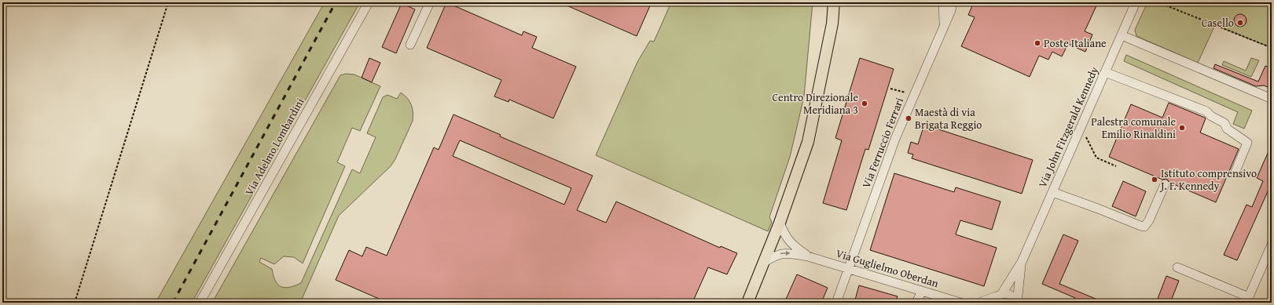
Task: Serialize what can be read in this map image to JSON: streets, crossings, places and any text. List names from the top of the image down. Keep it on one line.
{"streets":{"street":["Via John Fitzgerald Kennedy","Via Ferruccio Ferrari","Via Adelmo Lombardini","Via Guglielmo Oberdan"]},"crossings":[["Via Ferruccio Ferrari","Via Guglielmo Oberdan"]],"places":["Casello","Poste Italiane","Centro Direzionale Meridiana 3","Maestà di via Brigata Reggio","Palestra comunale Emilio Rinaldini","Istituto comprensivo J. F. Kennedy"]}
